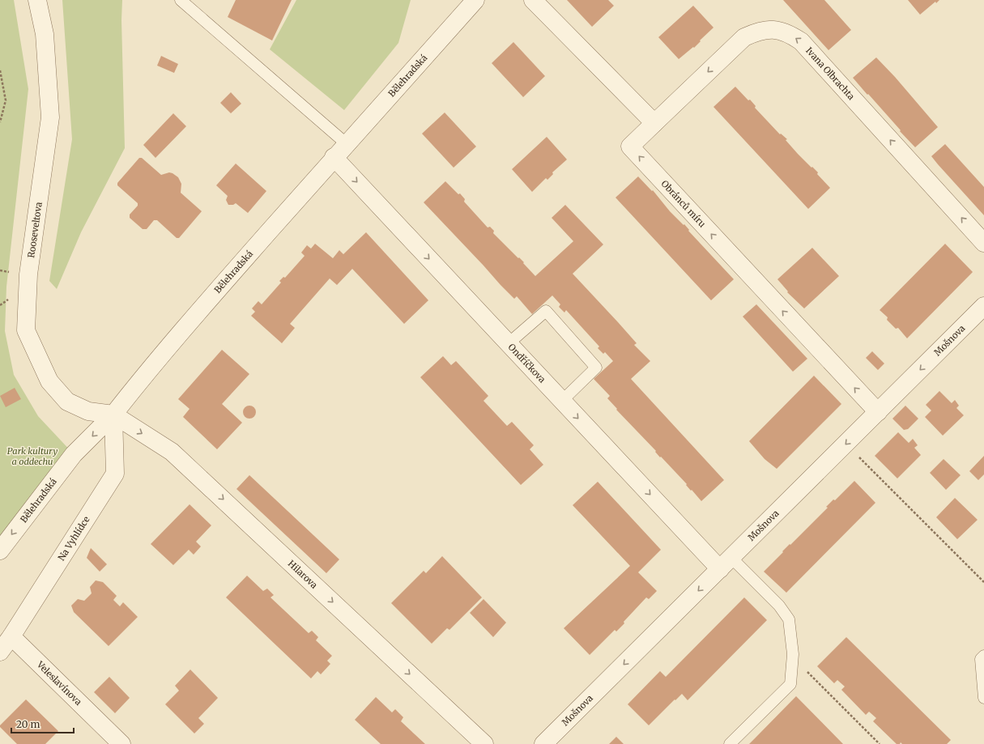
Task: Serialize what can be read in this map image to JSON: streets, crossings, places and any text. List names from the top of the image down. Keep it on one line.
{"streets":{"street":["Ivana Olbrachta","Bělehradská","Obránců míru","Rooseveltova","Mošnova","Ondříčkova","Na Vyhlídce","Hilarova","Veleslavínova"]},"crossings":[["Ivana Olbrachta","Obránců míru"],["Bělehradská","Rooseveltova"],["Bělehradská","Ondříčkova"],["Bělehradská","Na Vyhlídce"],["Bělehradská","Hilarova"],["Obránců míru","Mošnova"],["Rooseveltova","Na Vyhlídce"],["Rooseveltova","Hilarova"],["Mošnova","Ondříčkova"],["Na Vyhlídce","Hilarova"],["Na Vyhlídce","Veleslavínova"]],"one_way":["Mošnova","Ondříčkova","Hilarova"],"parks":["Park kultury a oddechu"],"scale_bar":"20 m"}
